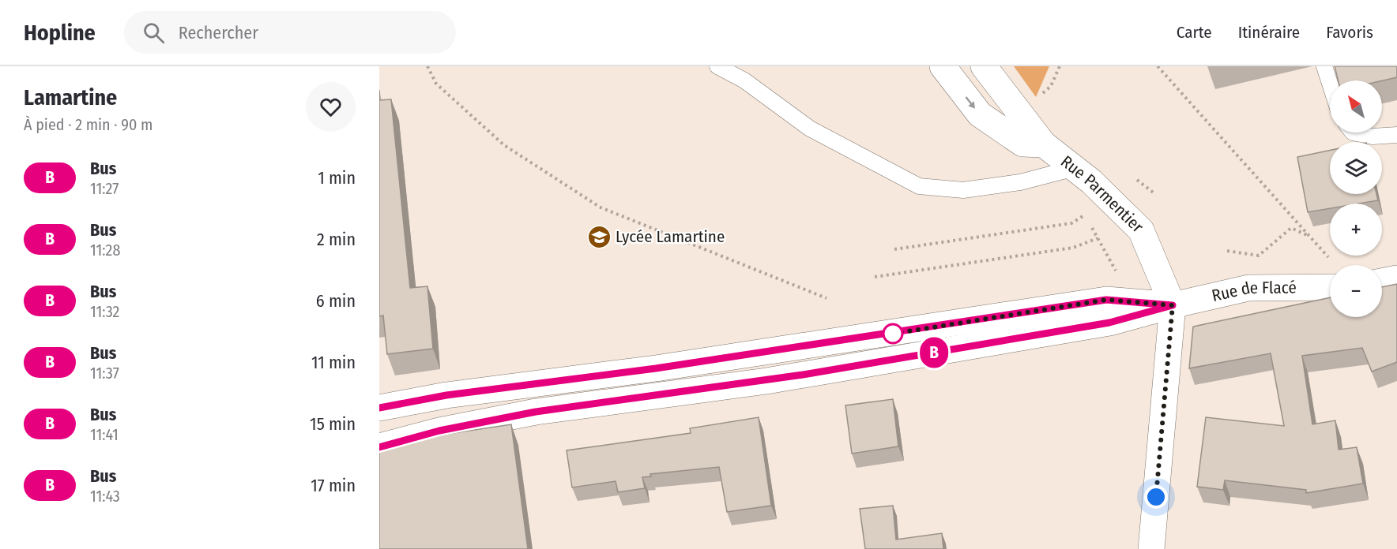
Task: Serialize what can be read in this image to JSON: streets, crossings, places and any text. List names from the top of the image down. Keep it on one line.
{"streets":{"main road":["Rue Parmentier","Rue de Flacé"]},"crossings":[["Rue Parmentier","Rue de Flacé"]],"places":{"school or university":["Lycée Lamartine"]},"lines":["bus line B"],"north":"top left","page":{"header":"Hopline","search":"Rechercher","nav":["Carte","Itinéraire","Favoris"],"heading":["Lamartine","À pied · 2 min · 90 m"],"on_map":"B","map_buttons":["+","−"],"list":[{"mark":"B","name":"Bus","note":"11:27","value":"1 min"},{"mark":"B","name":"Bus","note":"11:28","value":"2 min"},{"mark":"B","name":"Bus","note":"11:32","value":"6 min"},{"mark":"B","name":"Bus","note":"11:37","value":"11 min"},{"mark":"B","name":"Bus","note":"11:41","value":"15 min"},{"mark":"B","name":"Bus","note":"11:43","value":"17 min"}]}}
